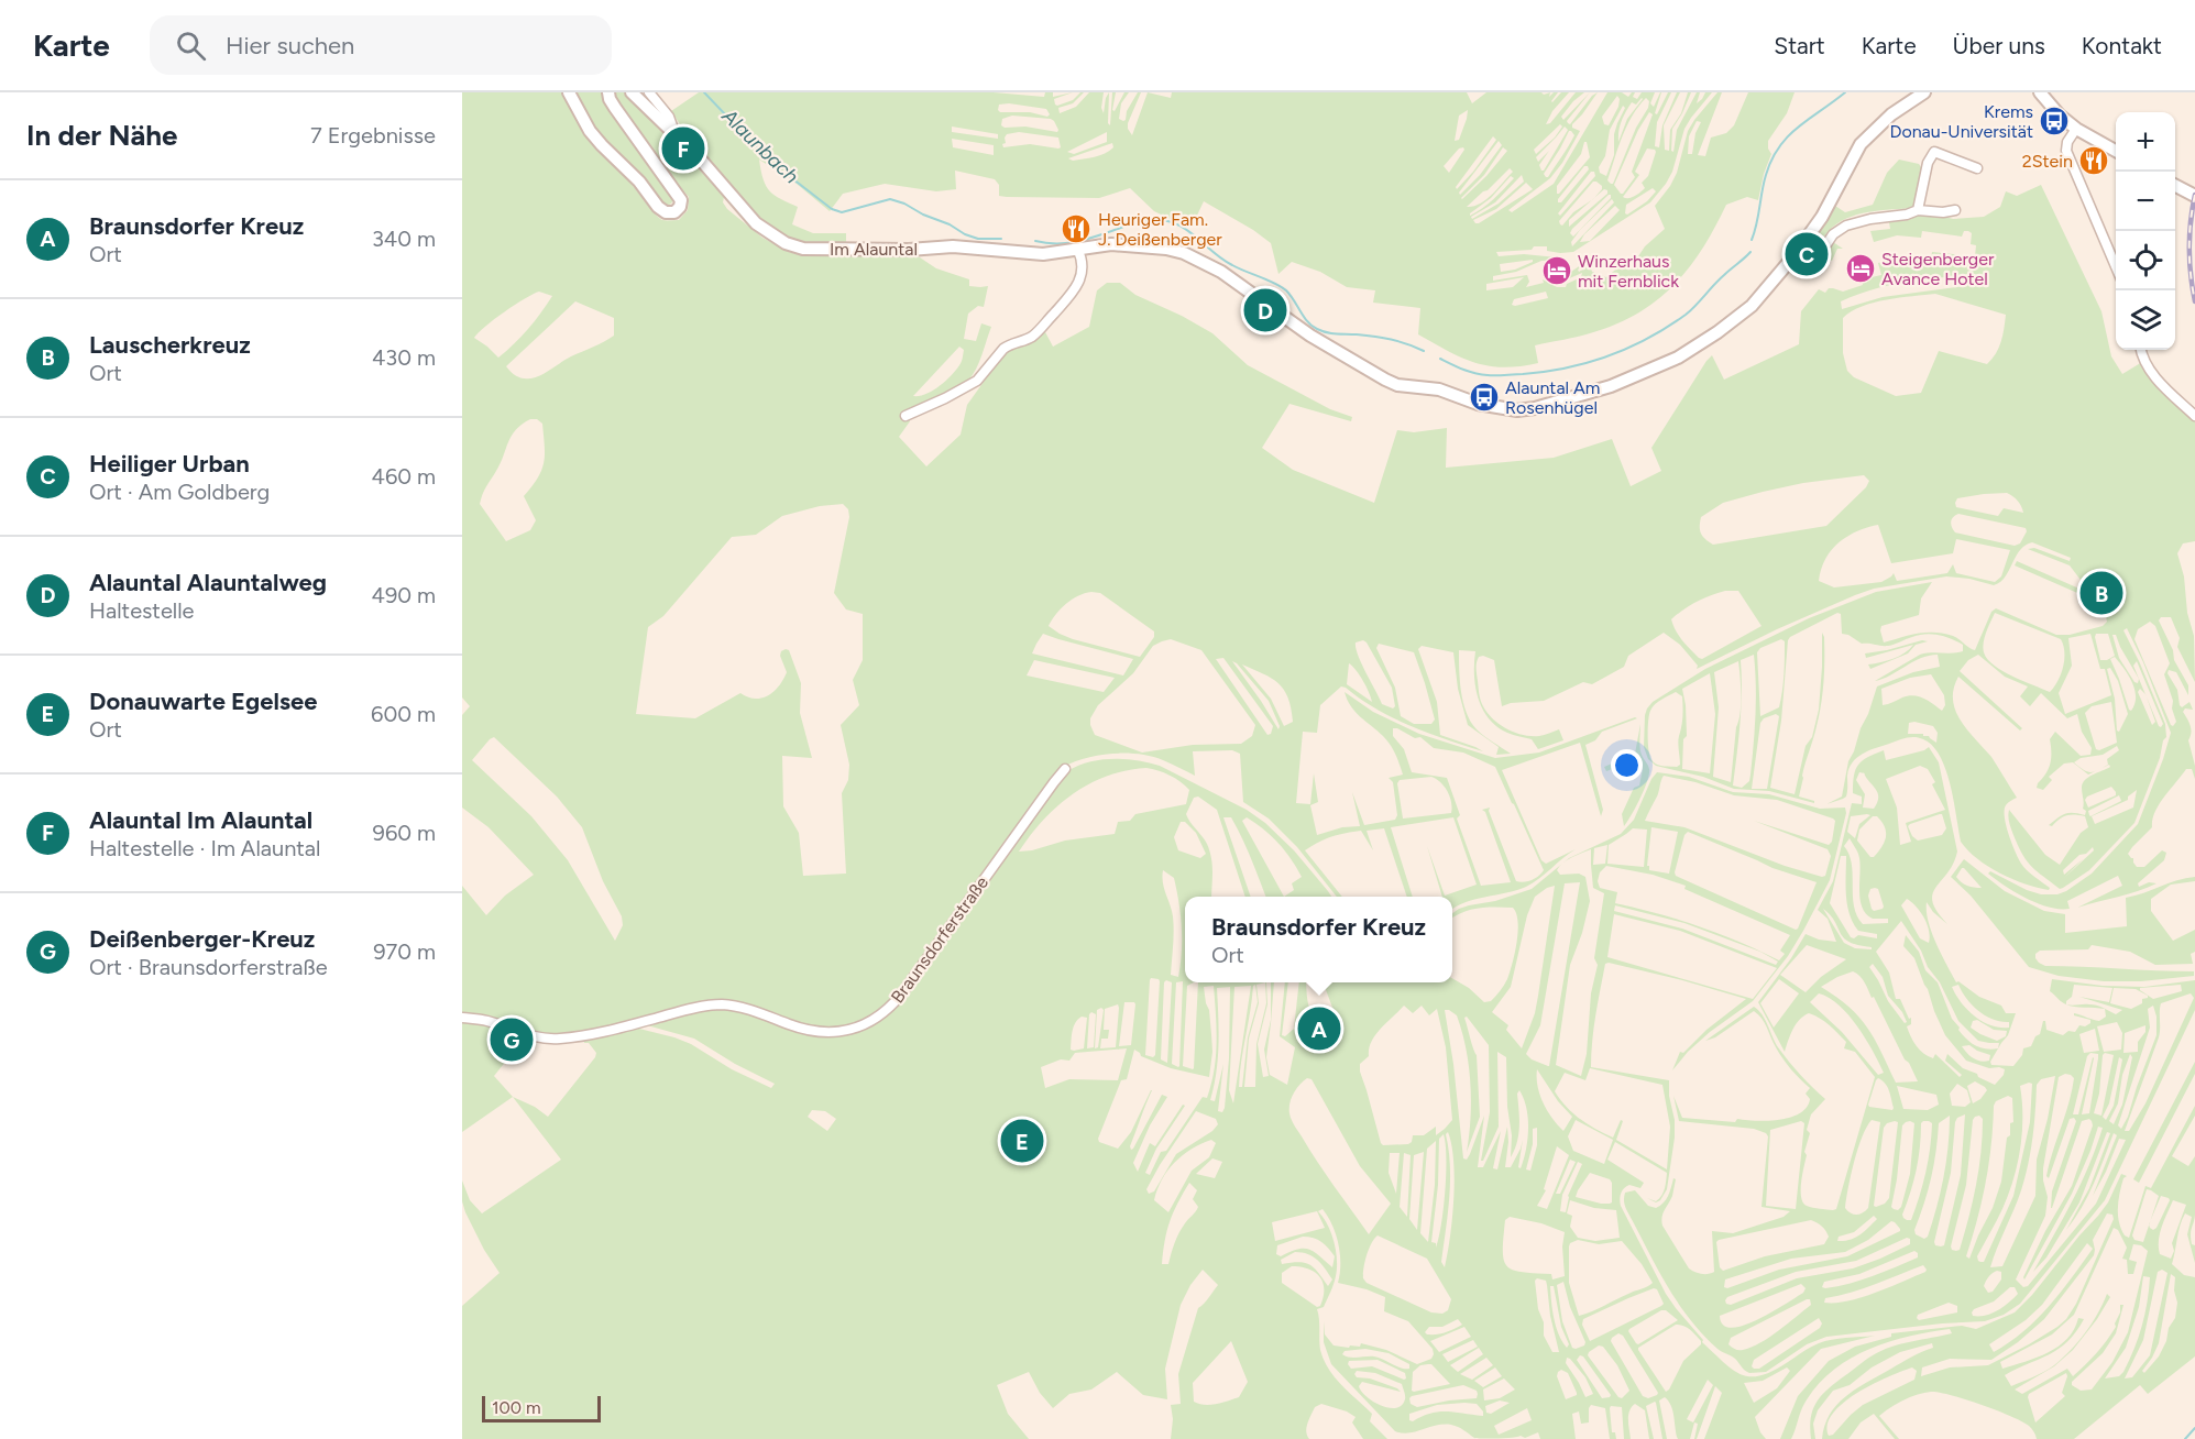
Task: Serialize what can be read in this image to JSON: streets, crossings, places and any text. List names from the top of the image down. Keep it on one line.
{"streets":{"street":["Im Alauntal","Braunsdorferstraße"]},"water":["Alaunbach"],"places":{"bus stop":["Krems Donau-Universität","Alauntal Am Rosenhügel"],"restaurant":["2Stein","Heuriger Fam. J. Deißenberger"],"hotel":["Steigenberger Avance Hotel","Winzerhaus mit Fernblick"]},"scale_bar":"100 m","page":{"header":"Karte","search":"Hier suchen","nav":["Start","Karte","Über uns","Kontakt"],"heading":["In der Nähe","7 Ergebnisse"],"map_buttons":["+","−"],"pins":["F","C","D","B","A","G","E"],"list":[{"mark":"A","name":"Braunsdorfer Kreuz","note":"Ort","value":"340 m"},{"mark":"B","name":"Lauscherkreuz","note":"Ort","value":"430 m"},{"mark":"C","name":"Heiliger Urban","note":"Ort · Am Goldberg","value":"460 m"},{"mark":"D","name":"Alauntal Alauntalweg","note":"Haltestelle","value":"490 m"},{"mark":"E","name":"Donauwarte Egelsee","note":"Ort","value":"600 m"},{"mark":"F","name":"Alauntal Im Alauntal","note":"Haltestelle · Im Alauntal","value":"960 m"},{"mark":"G","name":"Deißenberger-Kreuz","note":"Ort · Braunsdorferstraße","value":"970 m"}],"popup":["Braunsdorfer Kreuz","Ort"],"scale":"100 m"}}
